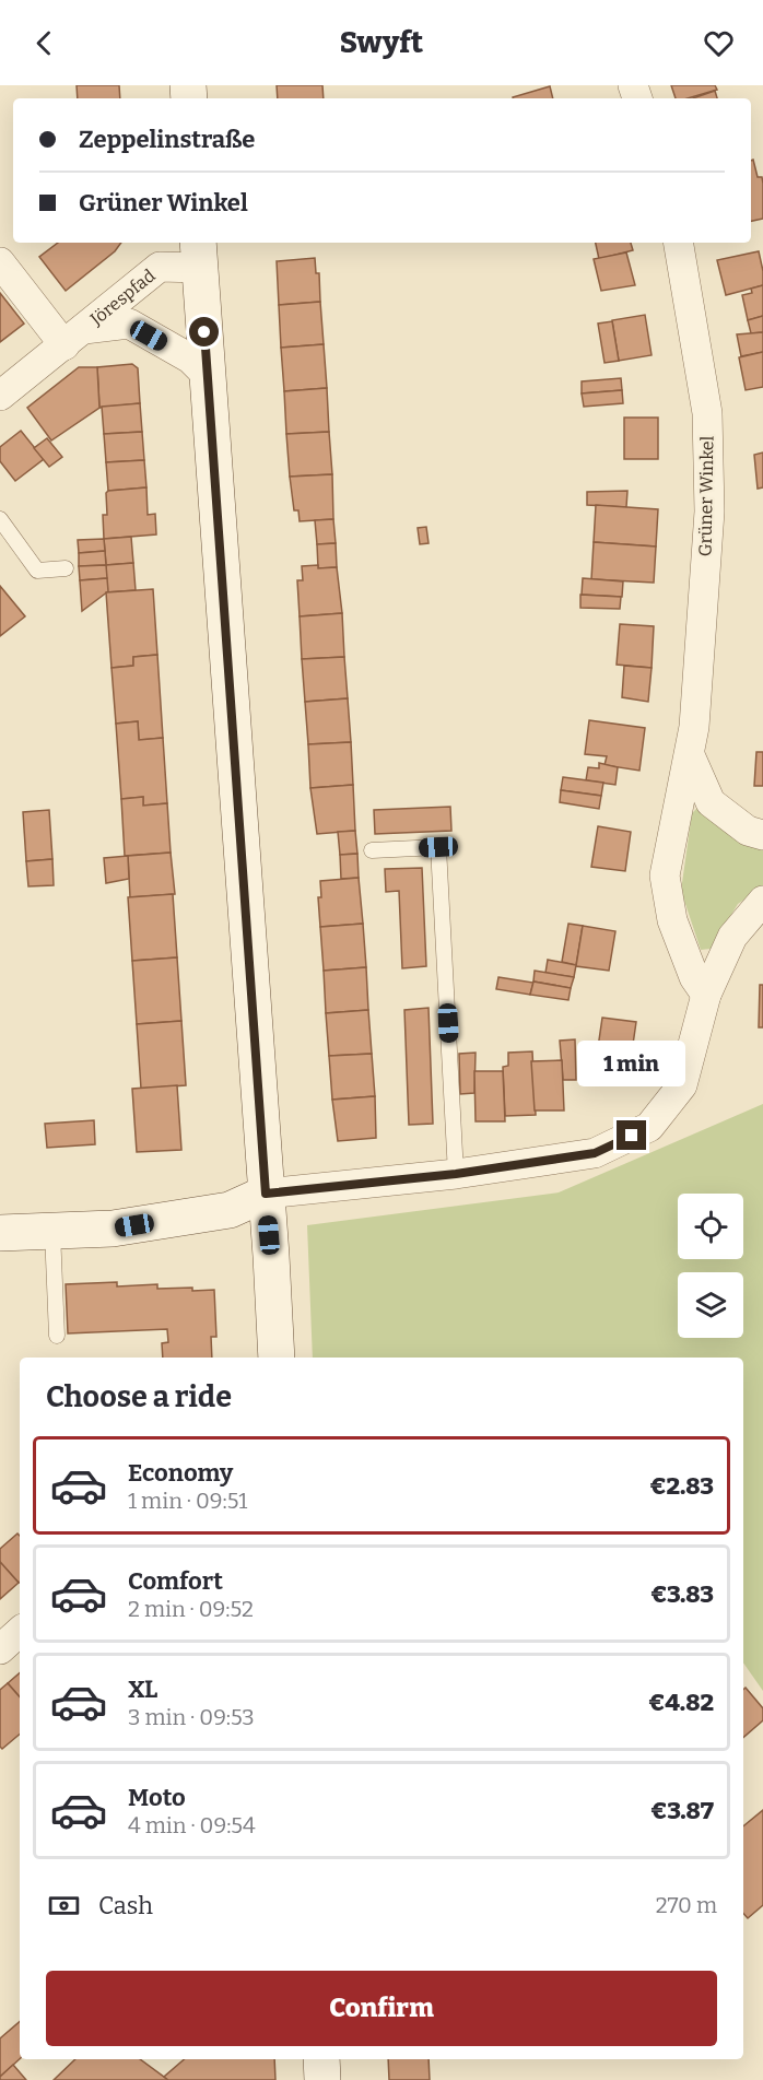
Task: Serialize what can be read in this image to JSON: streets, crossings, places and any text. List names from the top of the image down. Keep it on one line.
{"streets":{"street":["Jörespfad","Grüner Winkel"]},"page":{"header":"Swyft","banner":["Zeppelinstraße","Grüner Winkel"],"bubble":"1 min","heading":"Choose a ride","list":[{"name":"Economy","note":"1 min · 09:51","value":"€2.83"},{"name":"Comfort","note":"2 min · 09:52","value":"€3.83"},{"name":"XL","note":"3 min · 09:53","value":"€4.82"},{"name":"Moto","note":"4 min · 09:54","value":"€3.87"}],"pay":["Cash","270 m"],"buttons":"Confirm"}}
